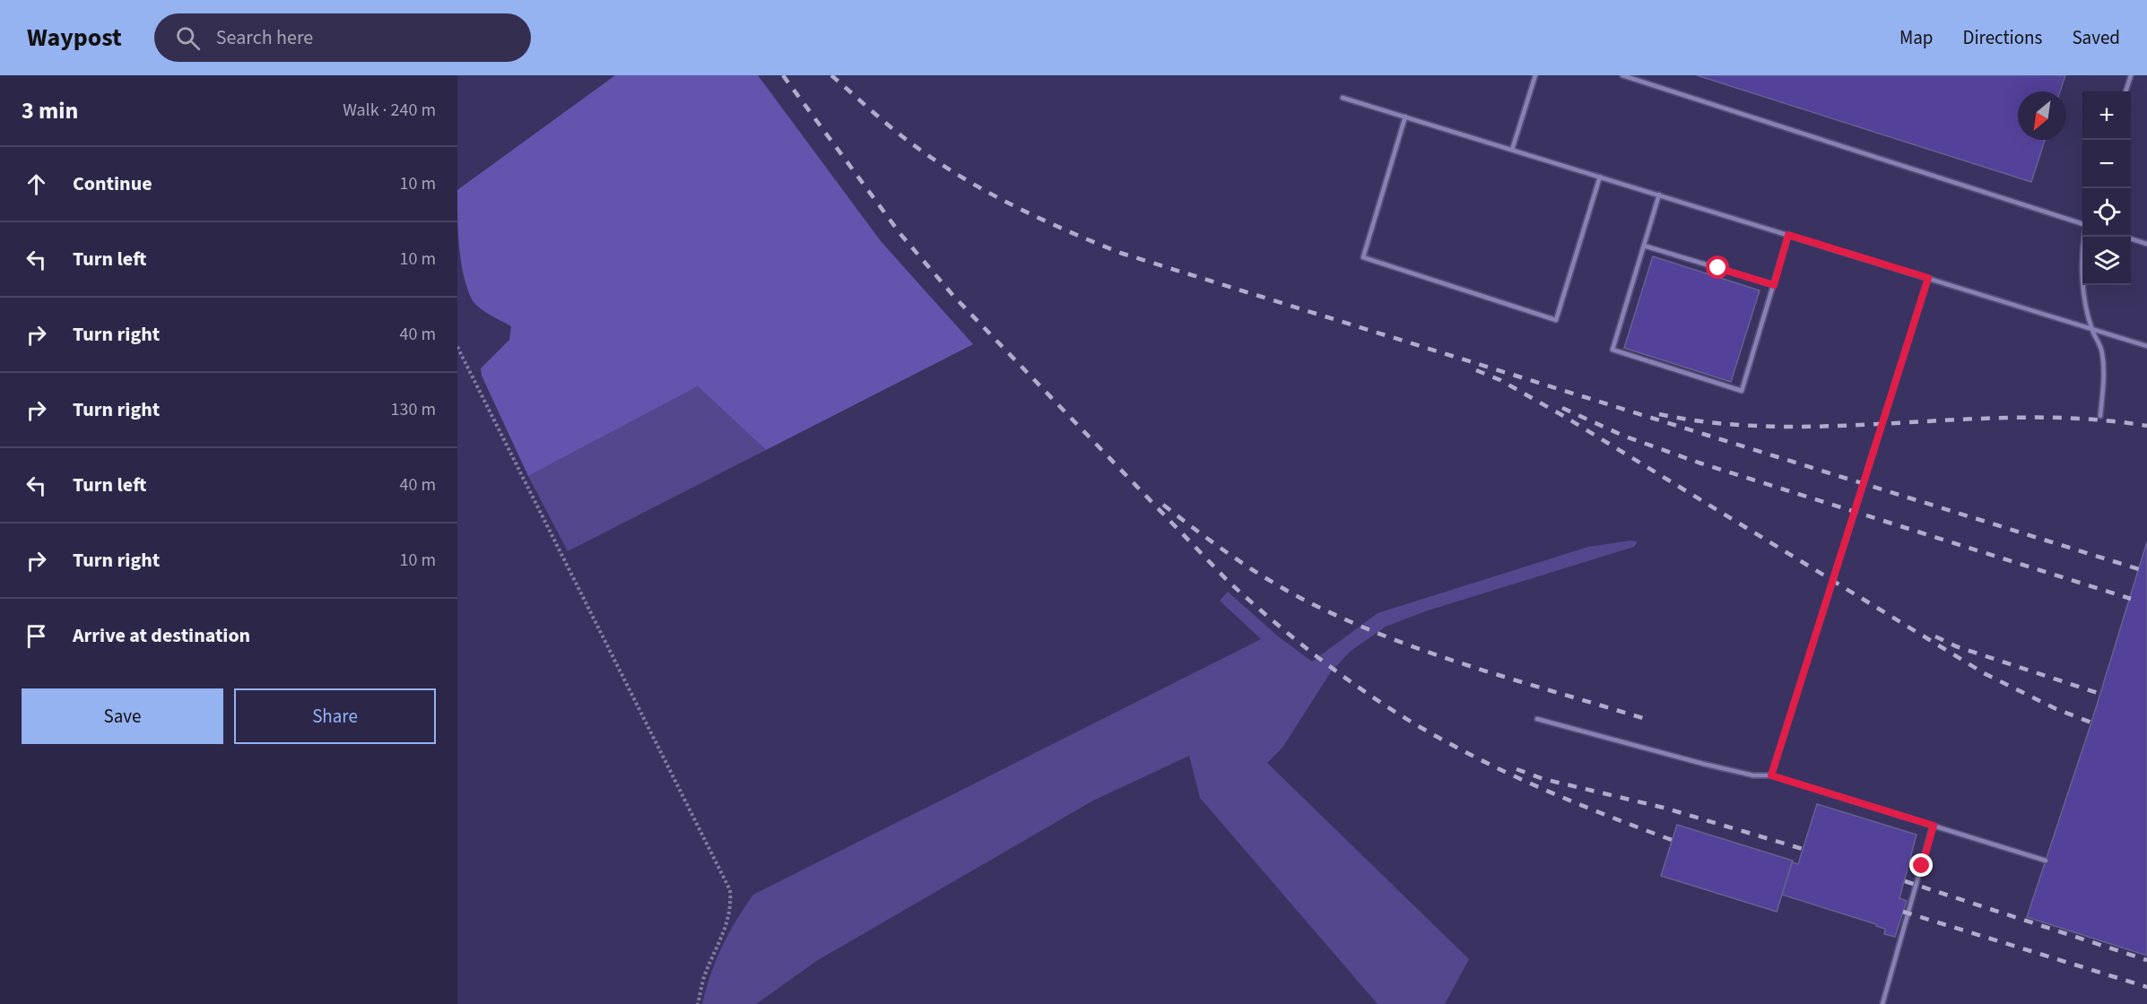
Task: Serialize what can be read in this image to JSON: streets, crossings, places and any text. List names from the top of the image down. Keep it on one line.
{"north":"bottom left","page":{"header":"Waypost","search":"Search here","nav":["Map","Directions","Saved"],"heading":["3 min","Walk · 240 m"],"map_buttons":["+","−"],"list":[["Continue","10 m"],["Turn left","10 m"],["Turn right","40 m"],["Turn right","130 m"],["Turn left","40 m"],["Turn right","10 m"],"Arrive at destination"],"buttons":["Save","Share"]}}
